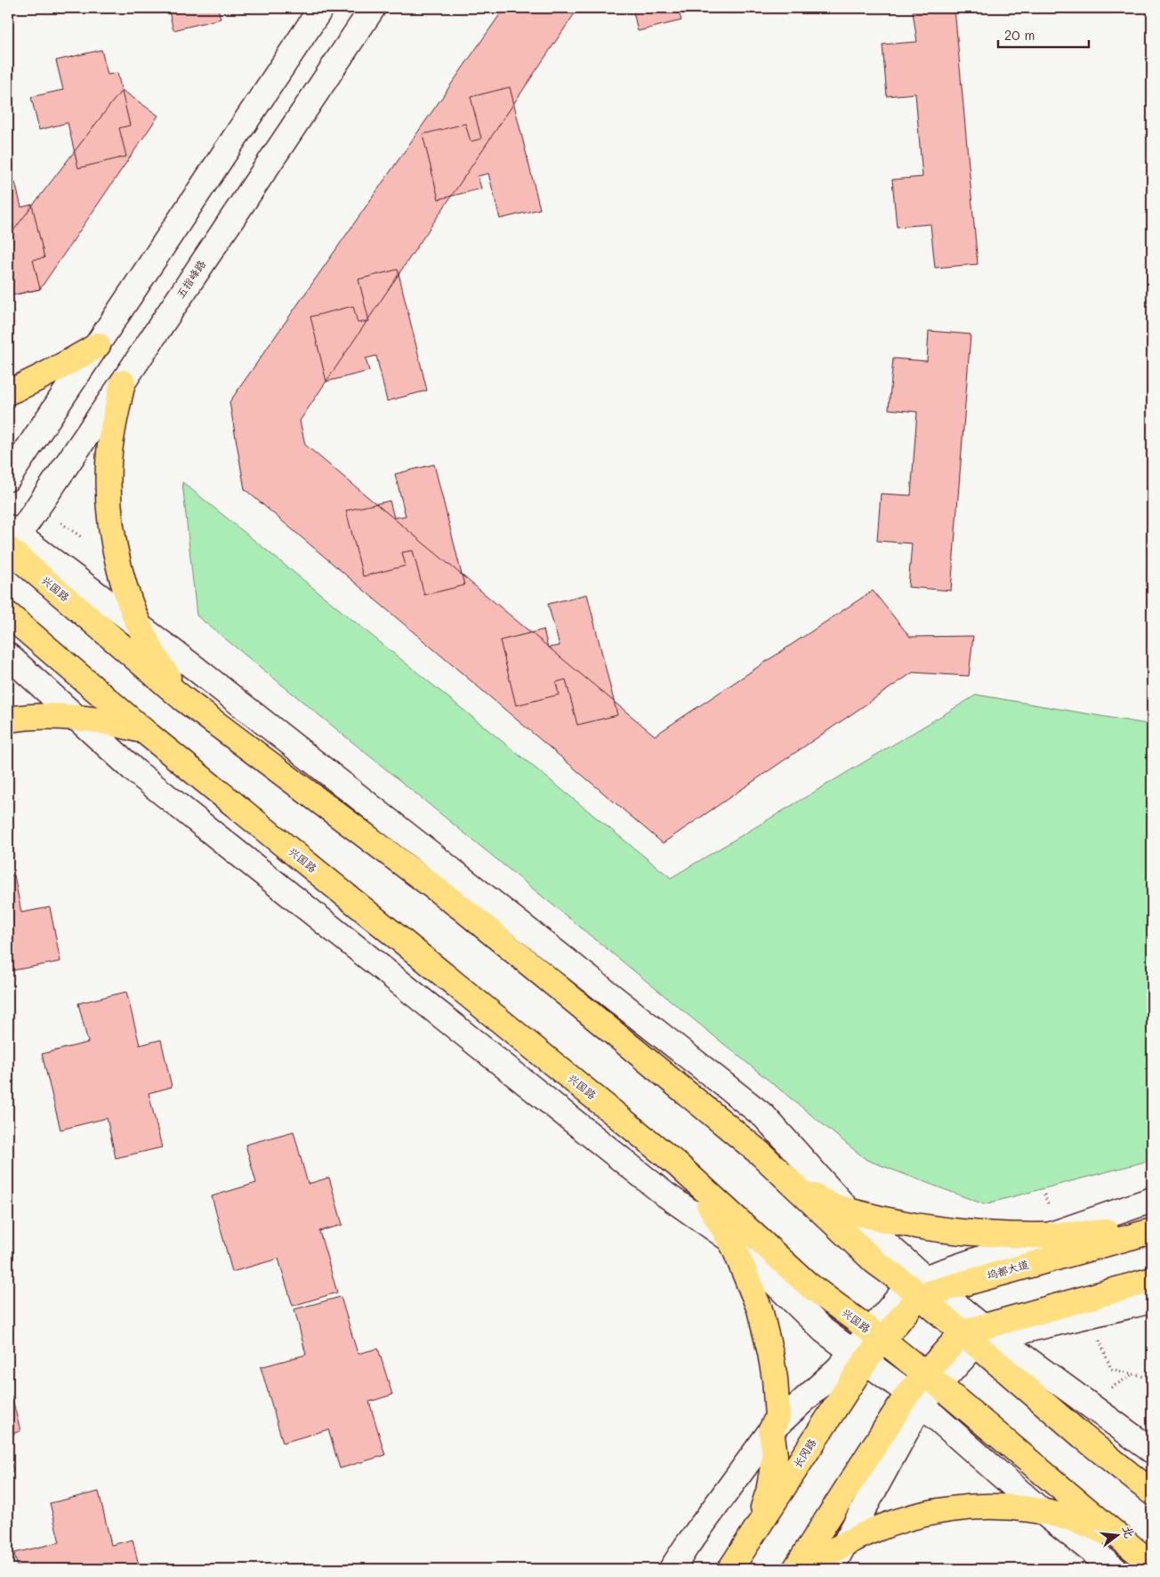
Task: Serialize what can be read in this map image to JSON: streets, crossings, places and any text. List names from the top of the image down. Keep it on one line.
{"streets":{"main road":["兴国路","坞都大道","长冈路"],"street":["五指峰路"]},"crossings":[["五指峰路","兴国路"],["兴国路","坞都大道"],["兴国路","长冈路"]],"scale_bar":"20 m","north":"right"}
